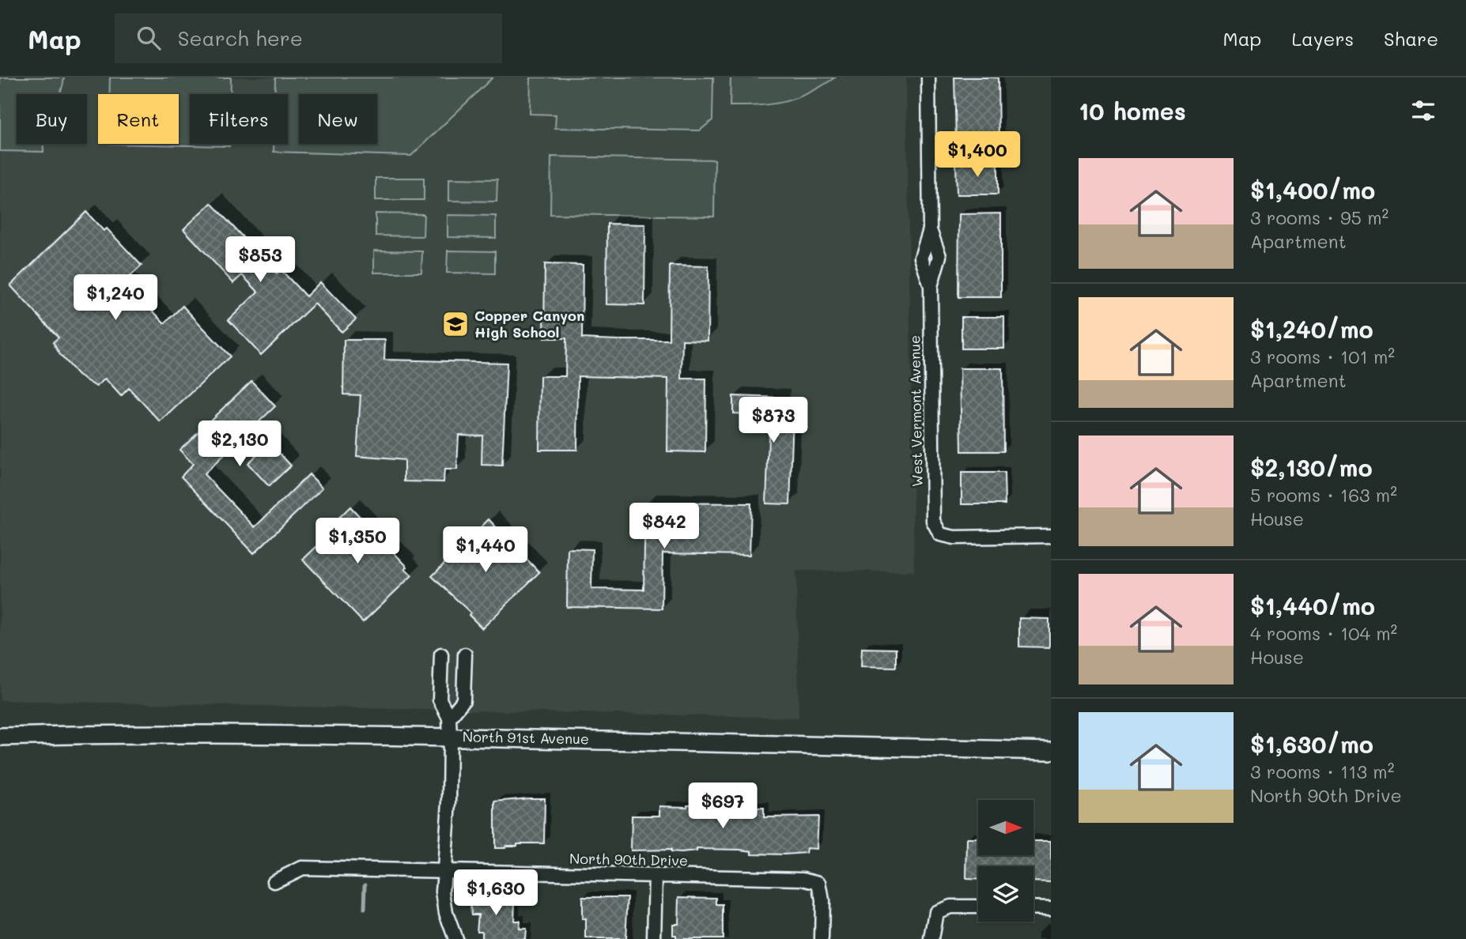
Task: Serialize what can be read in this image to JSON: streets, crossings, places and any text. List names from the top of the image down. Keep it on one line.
{"streets":{"main road":["North 91st Avenue"],"street":["West Vermont Avenue","North 90th Drive"]},"places":{"school or university":["Copper Canyon High School"]},"north":"right","page":{"header":"Map","search":"Search here","nav":["Map","Layers","Share"],"heading":"10 homes","chip":["Buy","Rent","Filters","New"],"price":["$1,400","$853","$1,240","$873","$2,130","$842","$1,350","$1,440","$697","$1,630"],"list":[{"name":"$1,400/mo","note":"3 rooms · 95 m² · Apartment"},{"name":"$1,240/mo","note":"3 rooms · 101 m² · Apartment"},{"name":"$2,130/mo","note":"5 rooms · 163 m² · House"},{"name":"$1,440/mo","note":"4 rooms · 104 m² · House"},{"name":"$1,630/mo","note":"3 rooms · 113 m² · North 90th Drive"}]}}
